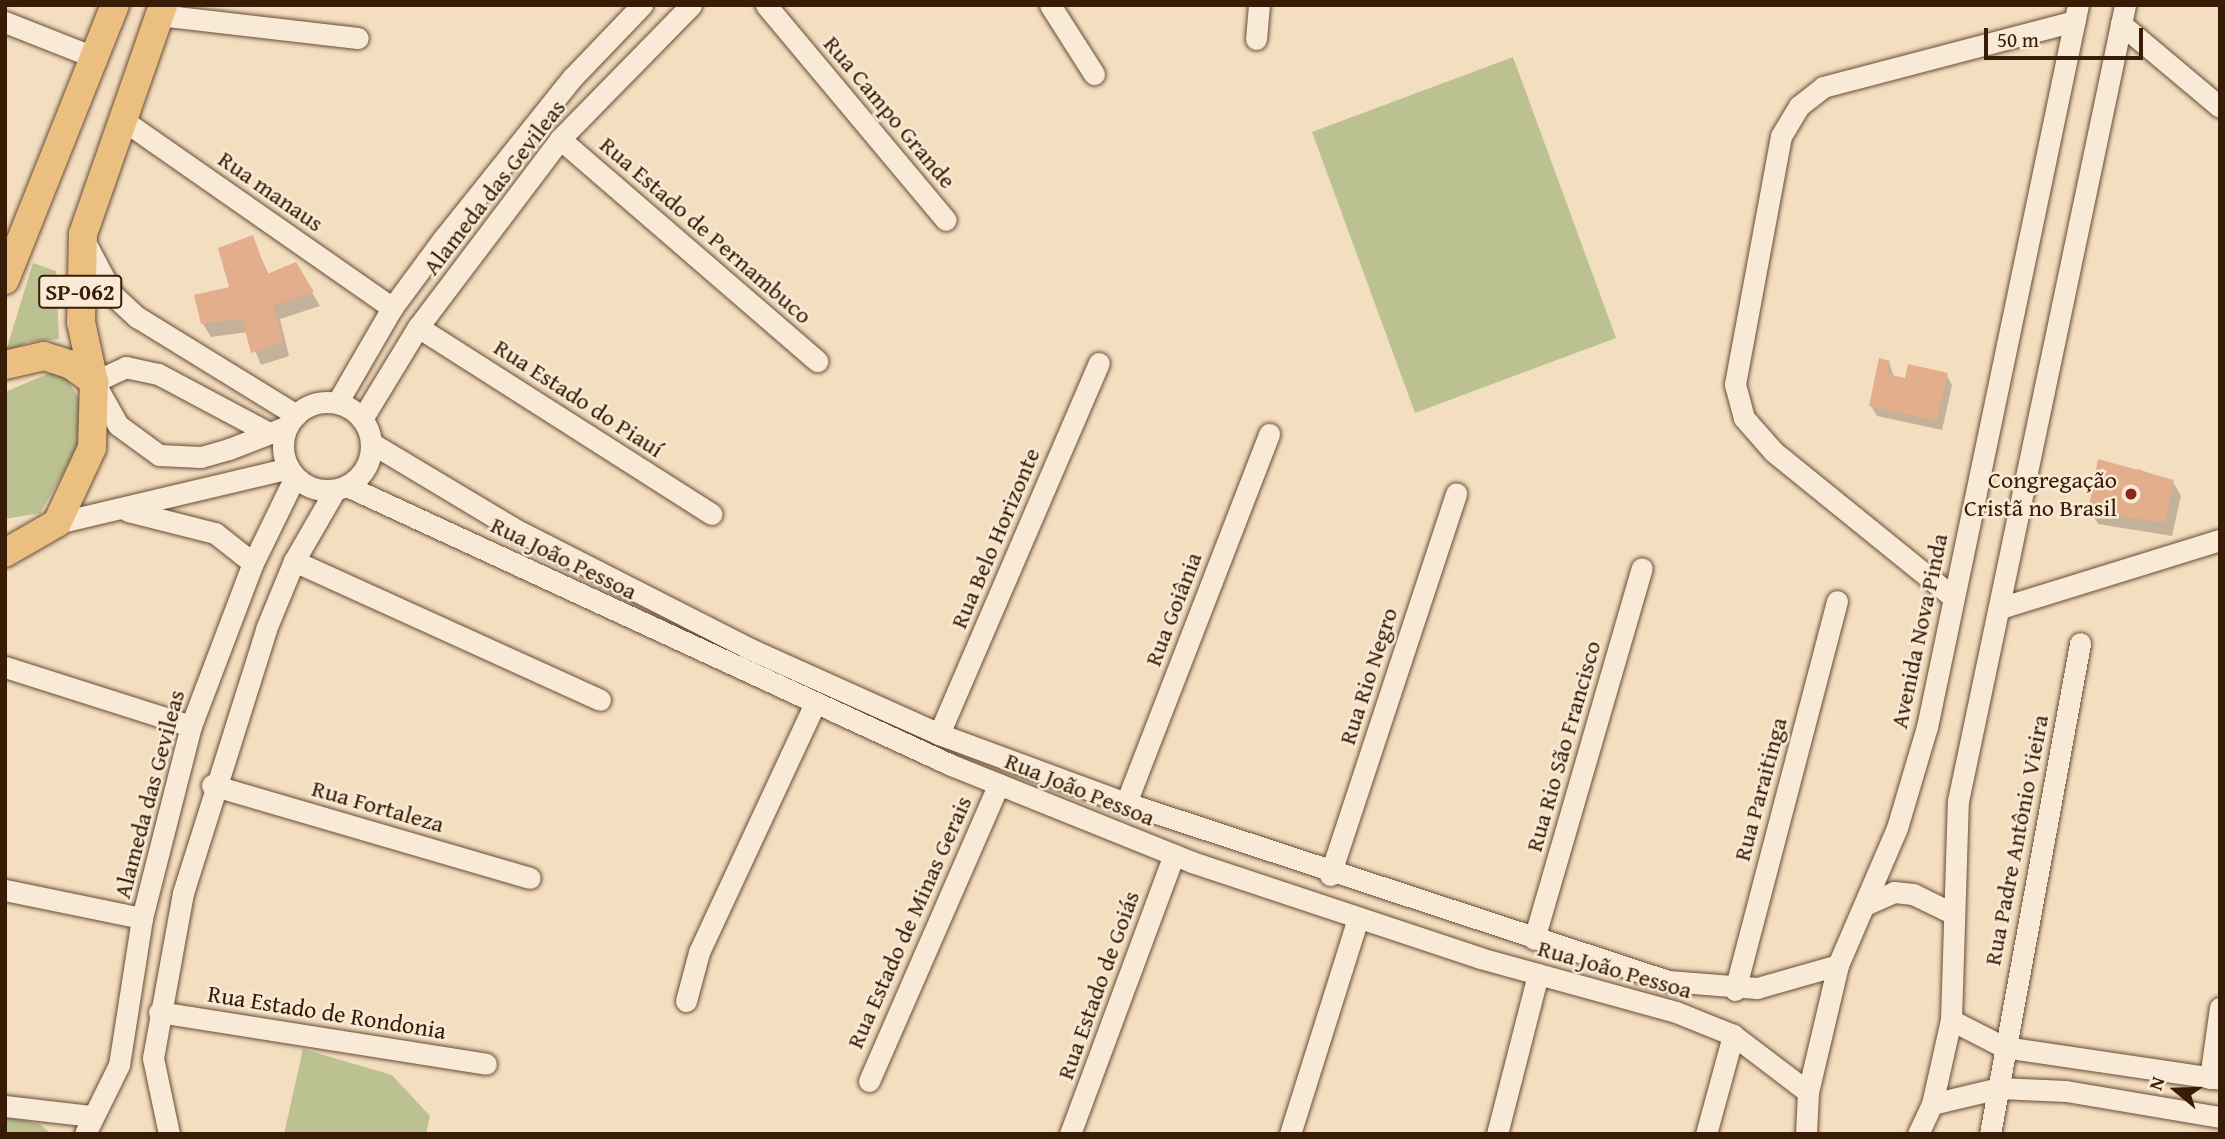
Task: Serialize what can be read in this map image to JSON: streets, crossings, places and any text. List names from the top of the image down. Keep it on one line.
{"streets":{"main road":["SP-062"],"street":["Rua Campo Grande","Alameda das Gevileas","Rua manaus","Rua Estado de Pernambuco","Rua Estado do Piauí","Rua Belo Horizonte","Rua João Pessoa","Rua Goiânia","Avenida Nova Pinda","Rua Rio Negro","Rua Rio São Francisco","Rua Paraitinga","Rua Fortaleza","Rua Padre Antônio Vieira","Rua Estado de Minas Gerais","Rua Estado de Goiás","Rua Estado de Rondonia"]},"crossings":[["Alameda das Gevileas","Rua manaus"],["Alameda das Gevileas","Rua Estado de Pernambuco"],["Alameda das Gevileas","Rua Estado do Piauí"],["Alameda das Gevileas","Rua João Pessoa"],["Rua manaus","SP-062"],["Rua Belo Horizonte","Rua João Pessoa"],["Rua João Pessoa","Rua Goiânia"],["Rua João Pessoa","Avenida Nova Pinda"],["Rua João Pessoa","Rua Rio Negro"],["Rua João Pessoa","Rua Rio São Francisco"],["Rua João Pessoa","Rua Paraitinga"],["Rua João Pessoa","Rua Estado de Minas Gerais"],["Rua João Pessoa","Rua Estado de Goiás"]],"places":["Congregação Cristã no Brasil"],"scale_bar":"50 m","north":"left"}
